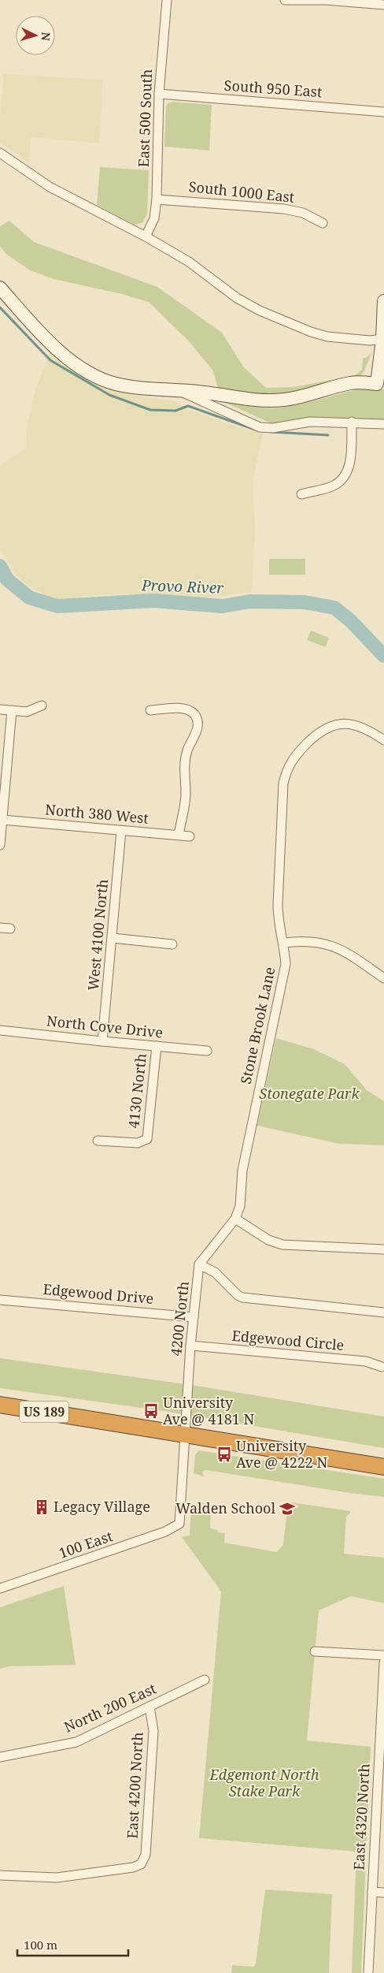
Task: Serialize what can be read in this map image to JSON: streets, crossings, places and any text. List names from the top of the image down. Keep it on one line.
{"streets":{"highway":["US 189"],"street":["South 950 East","East 500 South","South 1000 East","North 380 West","West 4100 North","Stone Brook Lane","North Cove Drive","4130 North","Edgewood Drive","4200 North","Edgewood Circle","100 East","North 200 East","East 4200 North","East 4320 North"]},"crossings":[["South 950 East","East 500 South"],["East 500 South","South 1000 East"],["North 380 West","West 4100 North"],["West 4100 North","North Cove Drive"],["Stone Brook Lane","4200 North"],["North Cove Drive","4130 North"],["Edgewood Drive","4200 North"],["4200 North","Edgewood Circle"],["4200 North","US 189"],["4200 North","100 East"],["North 200 East","East 4200 North"]],"water":["Provo River"],"parks":["Stonegate Park","Edgemont North Stake Park"],"places":{"bus stop":["University Ave @ 4181 N","University Ave @ 4222 N"],"building":["Legacy Village"],"school or university":["Walden School"]},"scale_bar":"100 m","north":"right"}
